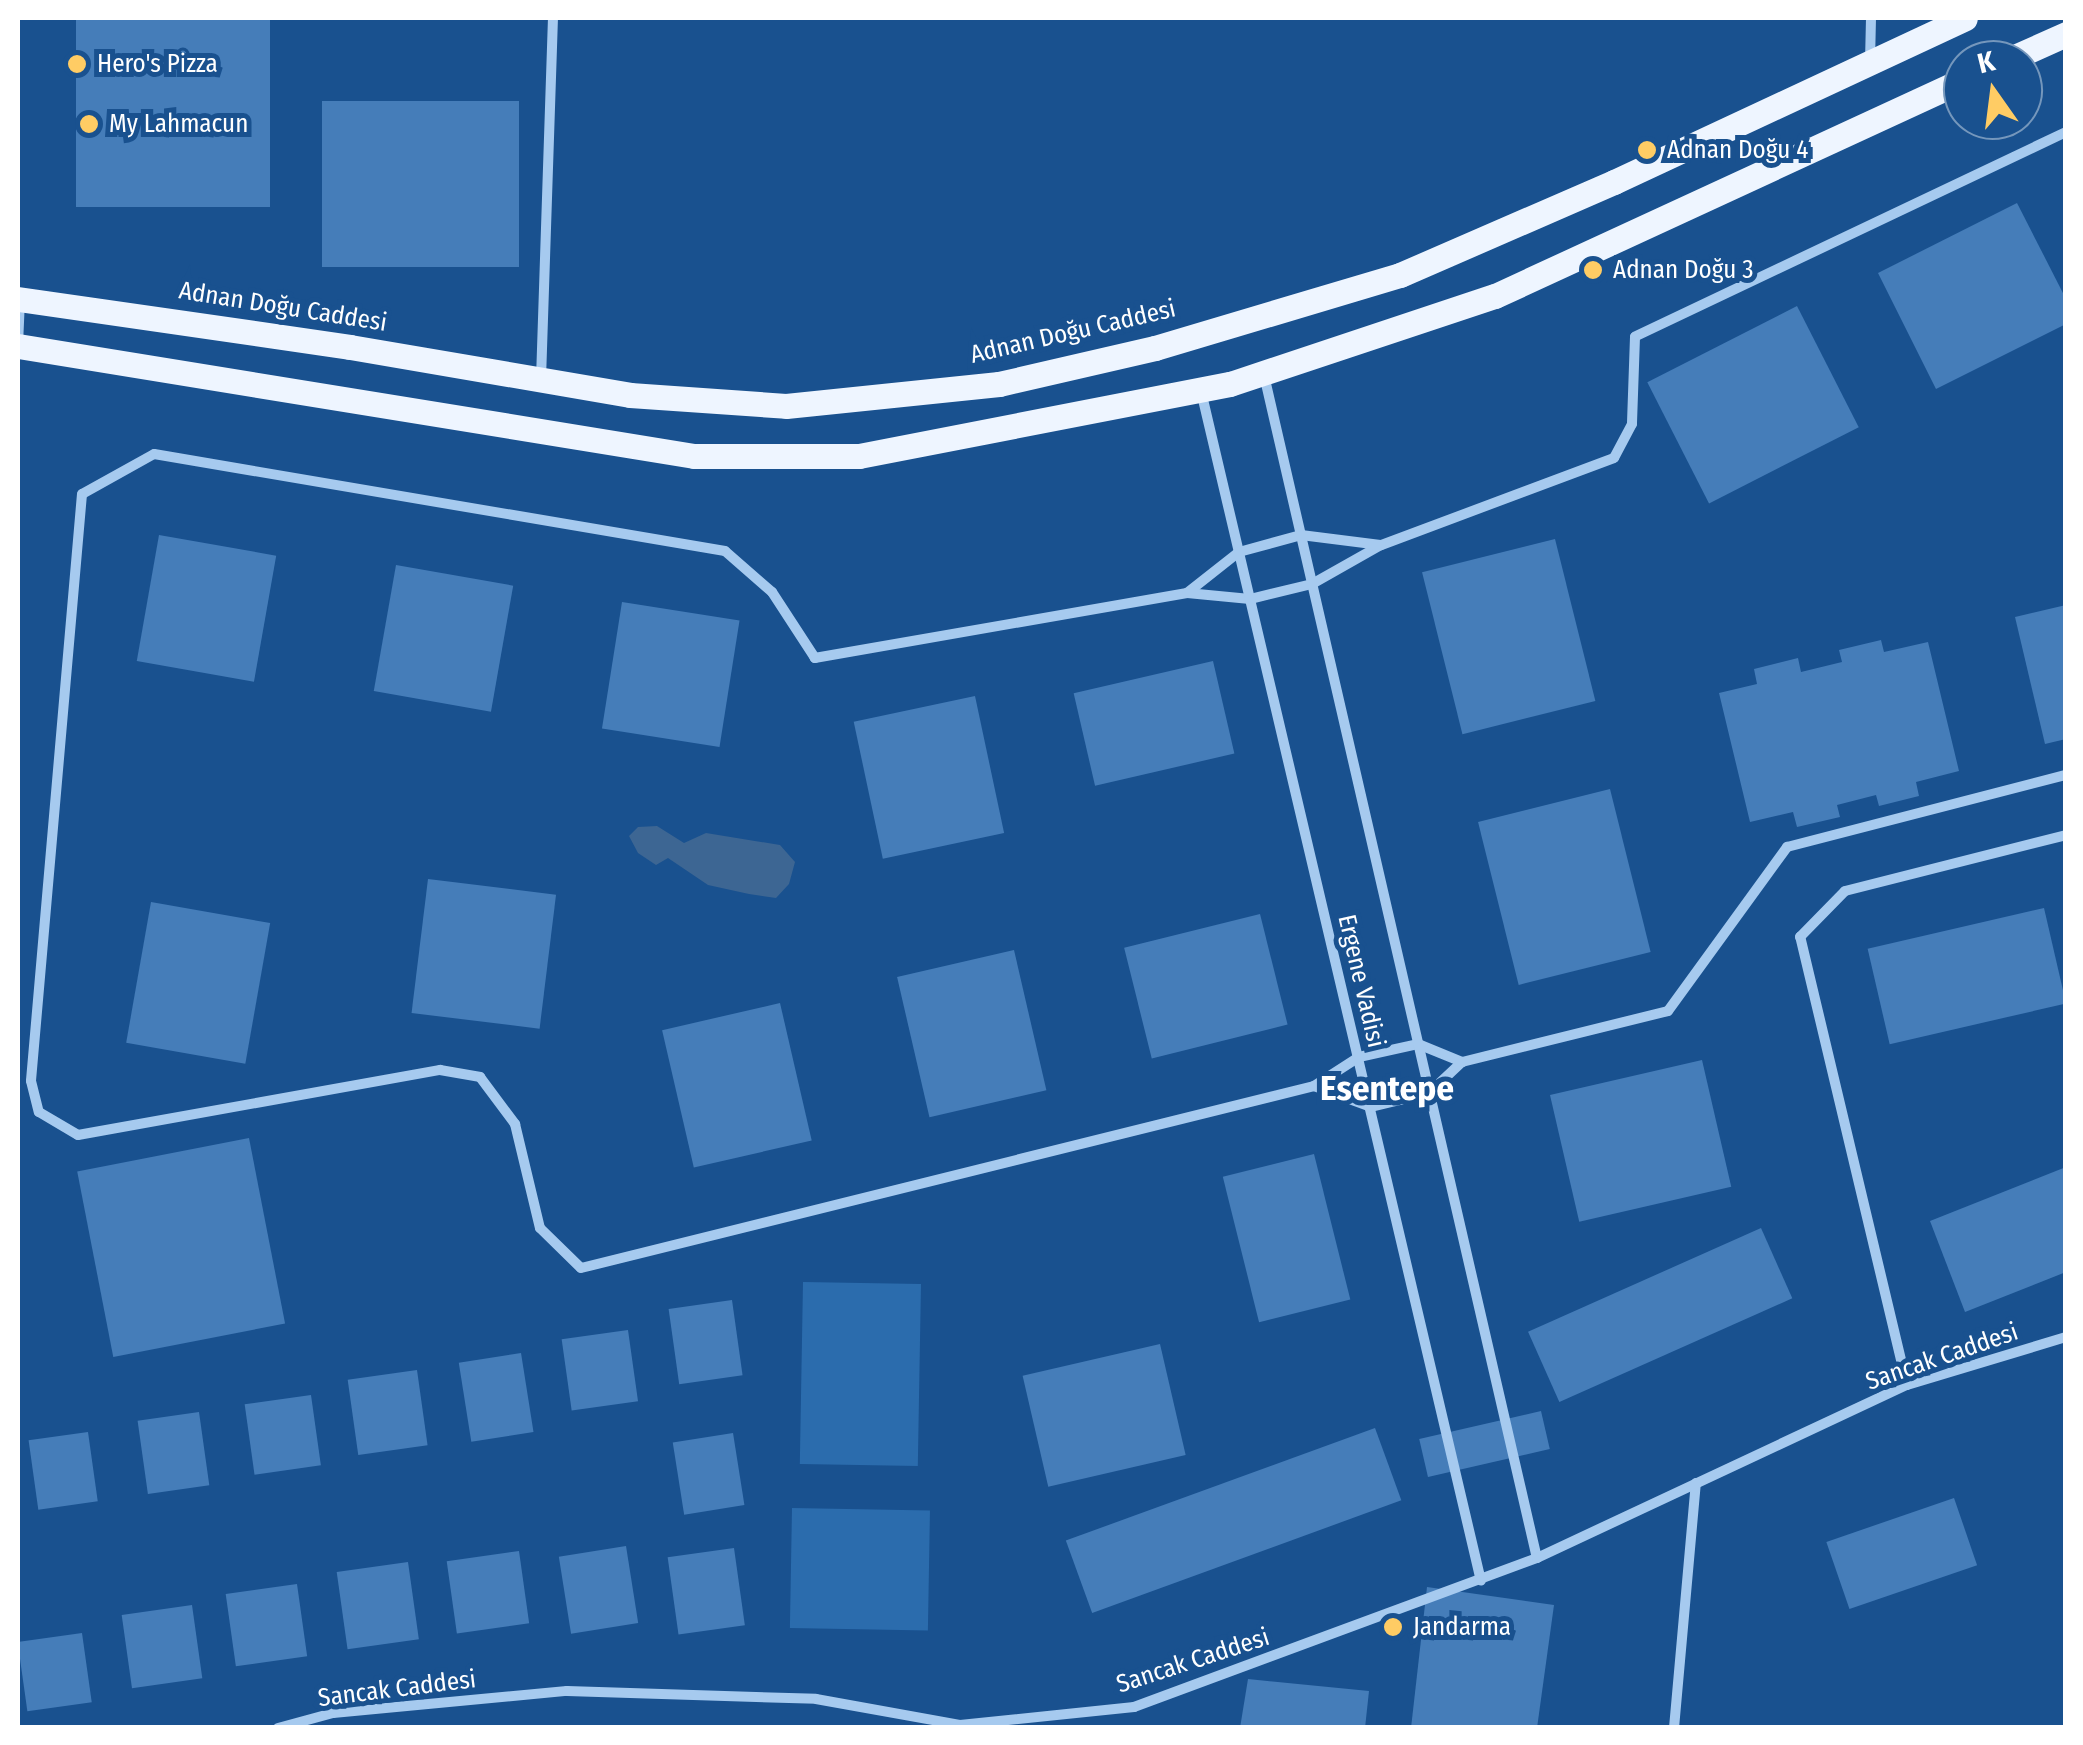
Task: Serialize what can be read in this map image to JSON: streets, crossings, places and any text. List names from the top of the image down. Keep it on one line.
{"streets":{"main road":["Adnan Doğu Caddesi"],"street":["Ergene Vadisi","Sancak Caddesi"]},"crossings":[["Ergene Vadisi","Sancak Caddesi"]],"districts":["Esentepe"],"places":["Hero's Pizza","My Lahmacun","Adnan Doğu 4","Adnan Doğu 3","Jandarma"],"north":"top"}
